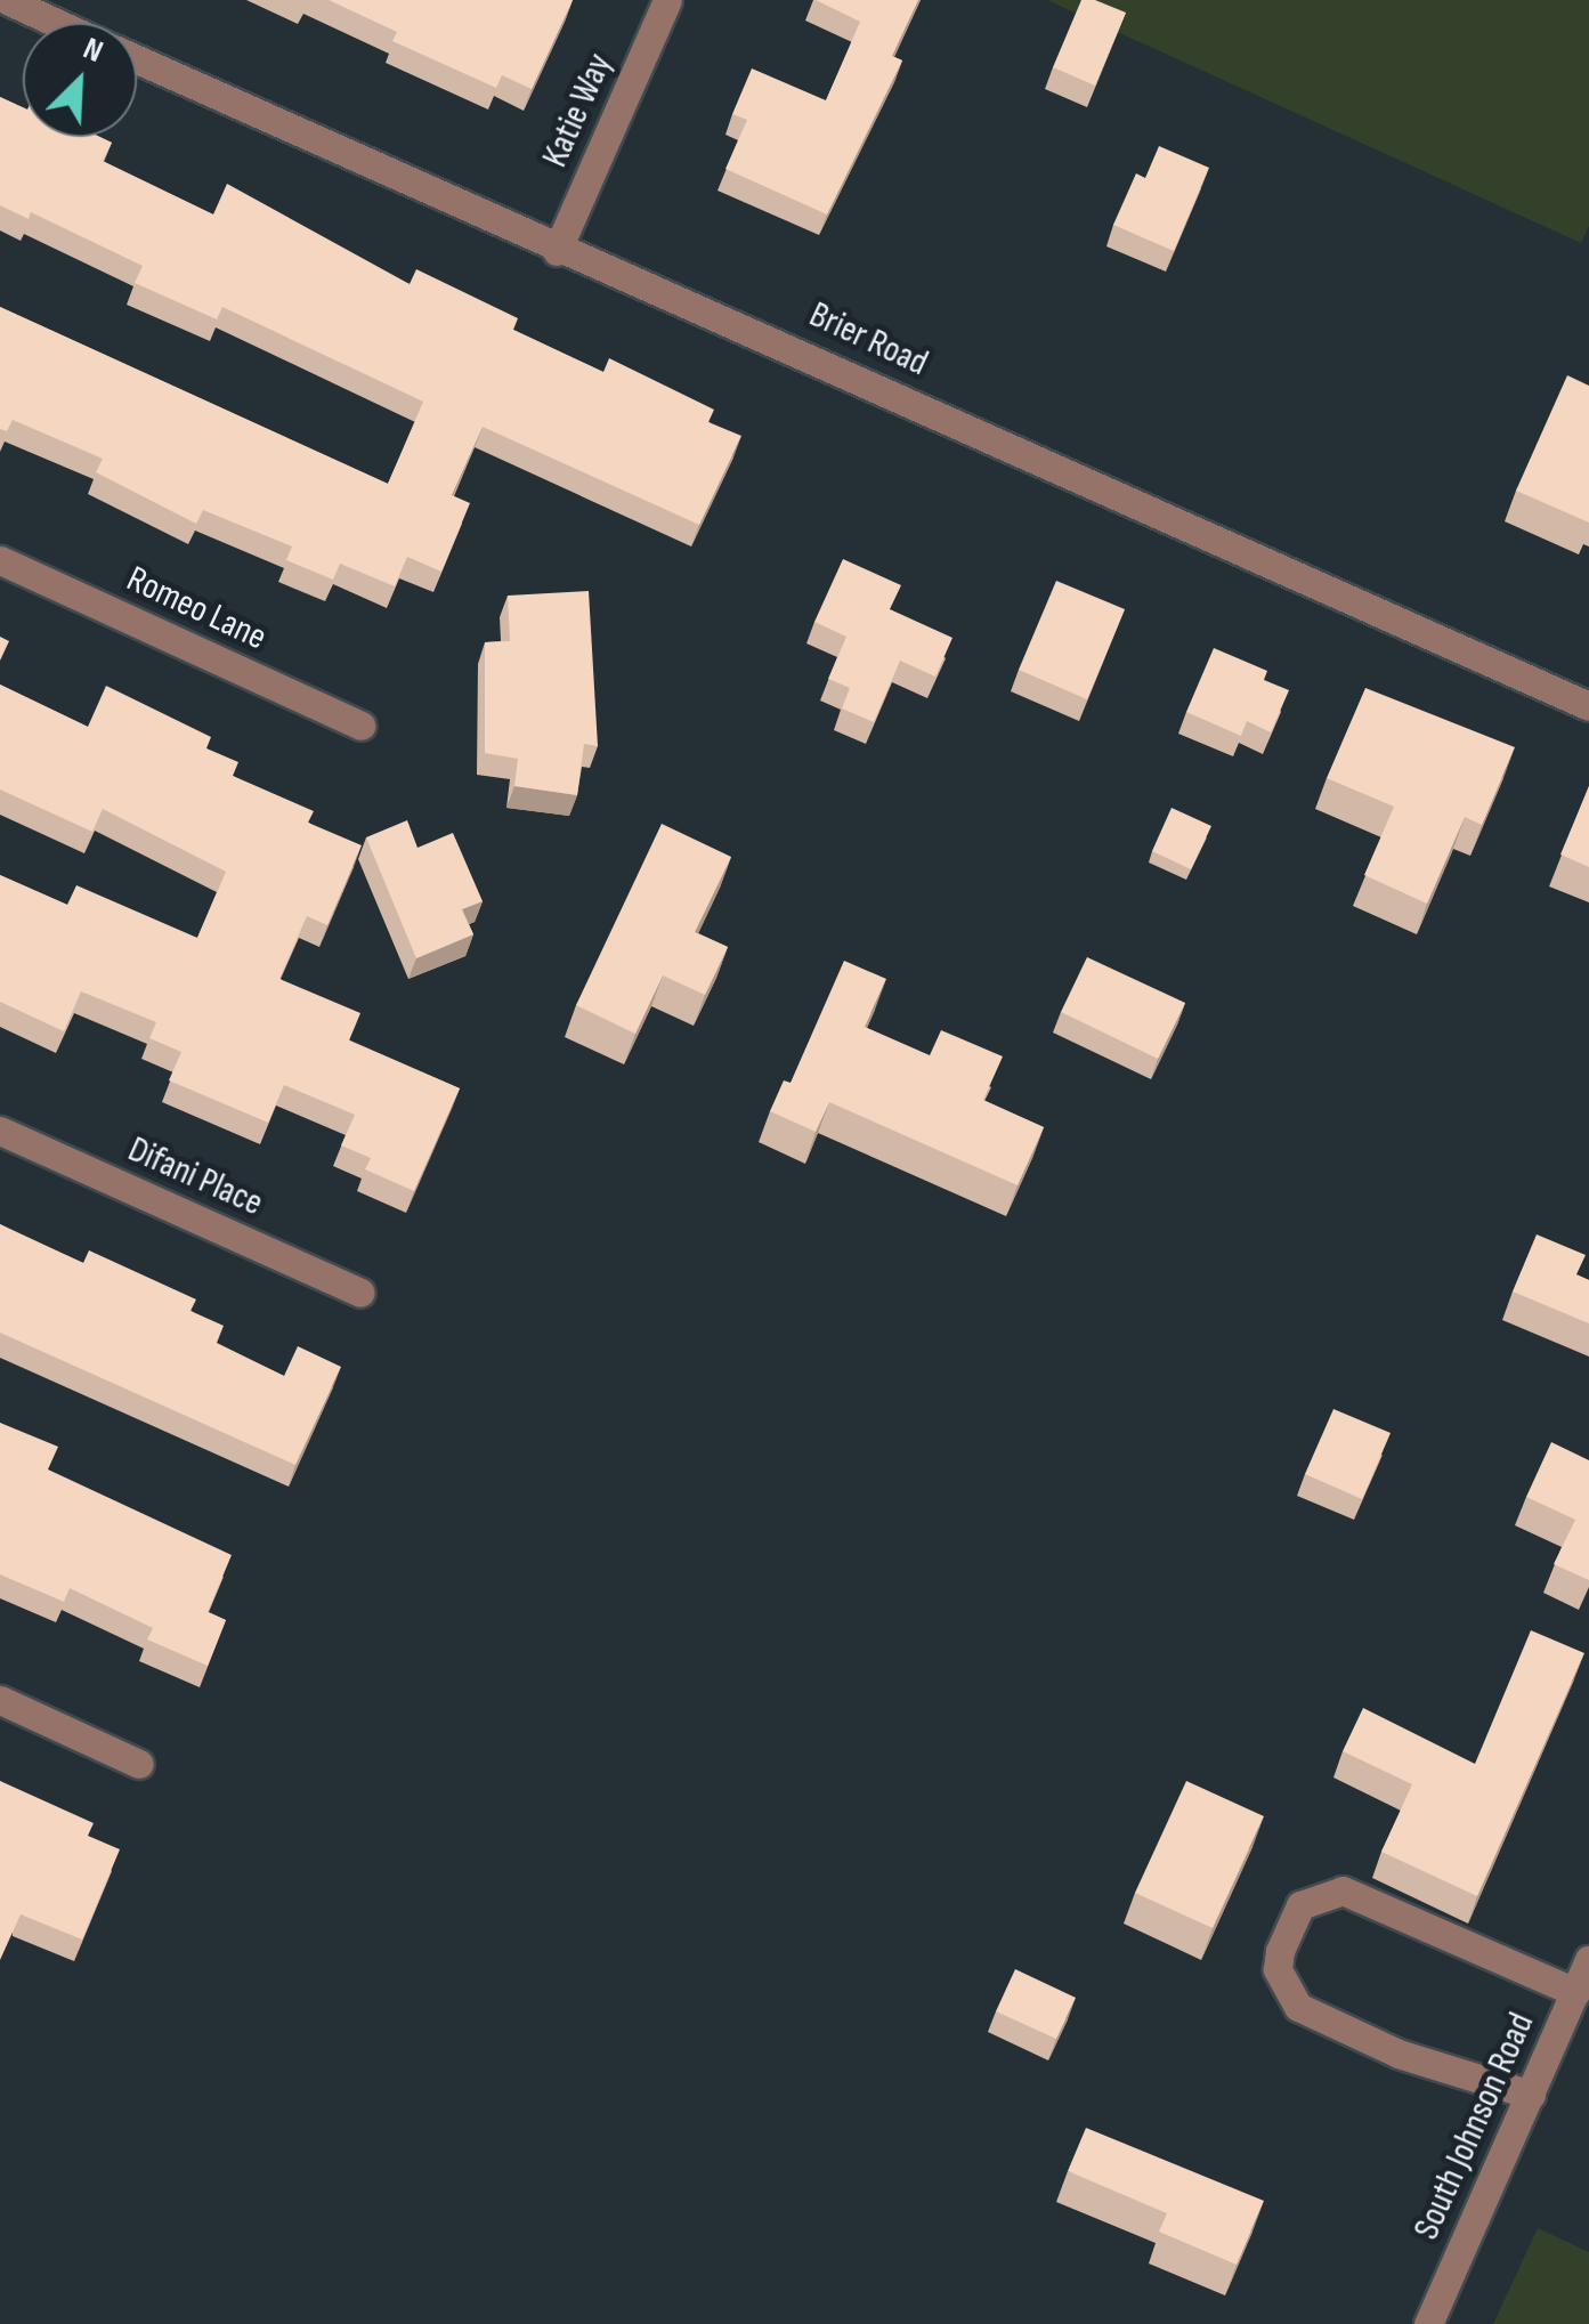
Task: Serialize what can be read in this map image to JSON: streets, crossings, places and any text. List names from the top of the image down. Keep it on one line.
{"streets":{"street":["Katie Way","Brier Road","Romeo Lane","Difani Place","South Johnson Road"]},"crossings":[["Katie Way","Brier Road"]],"north":"top right"}
